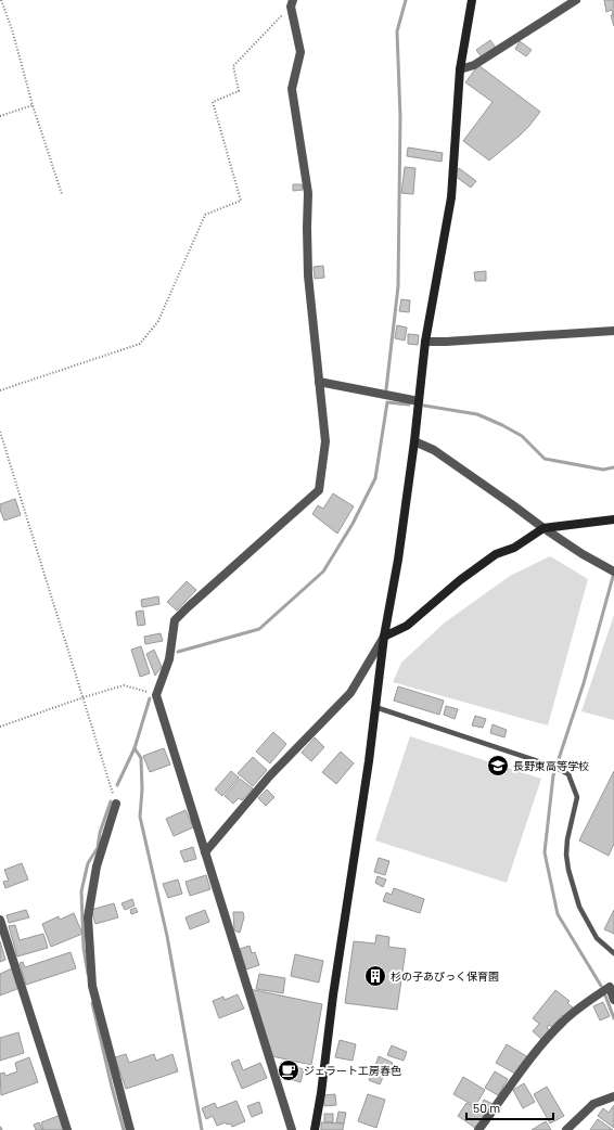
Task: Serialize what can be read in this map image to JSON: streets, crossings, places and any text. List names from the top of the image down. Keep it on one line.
{"places":{"school or university":["長野東高等学校"],"building":["杉の子あぴっく保育園"],"cafe":["ジェラート工房春色"]},"scale_bar":"50 m"}
